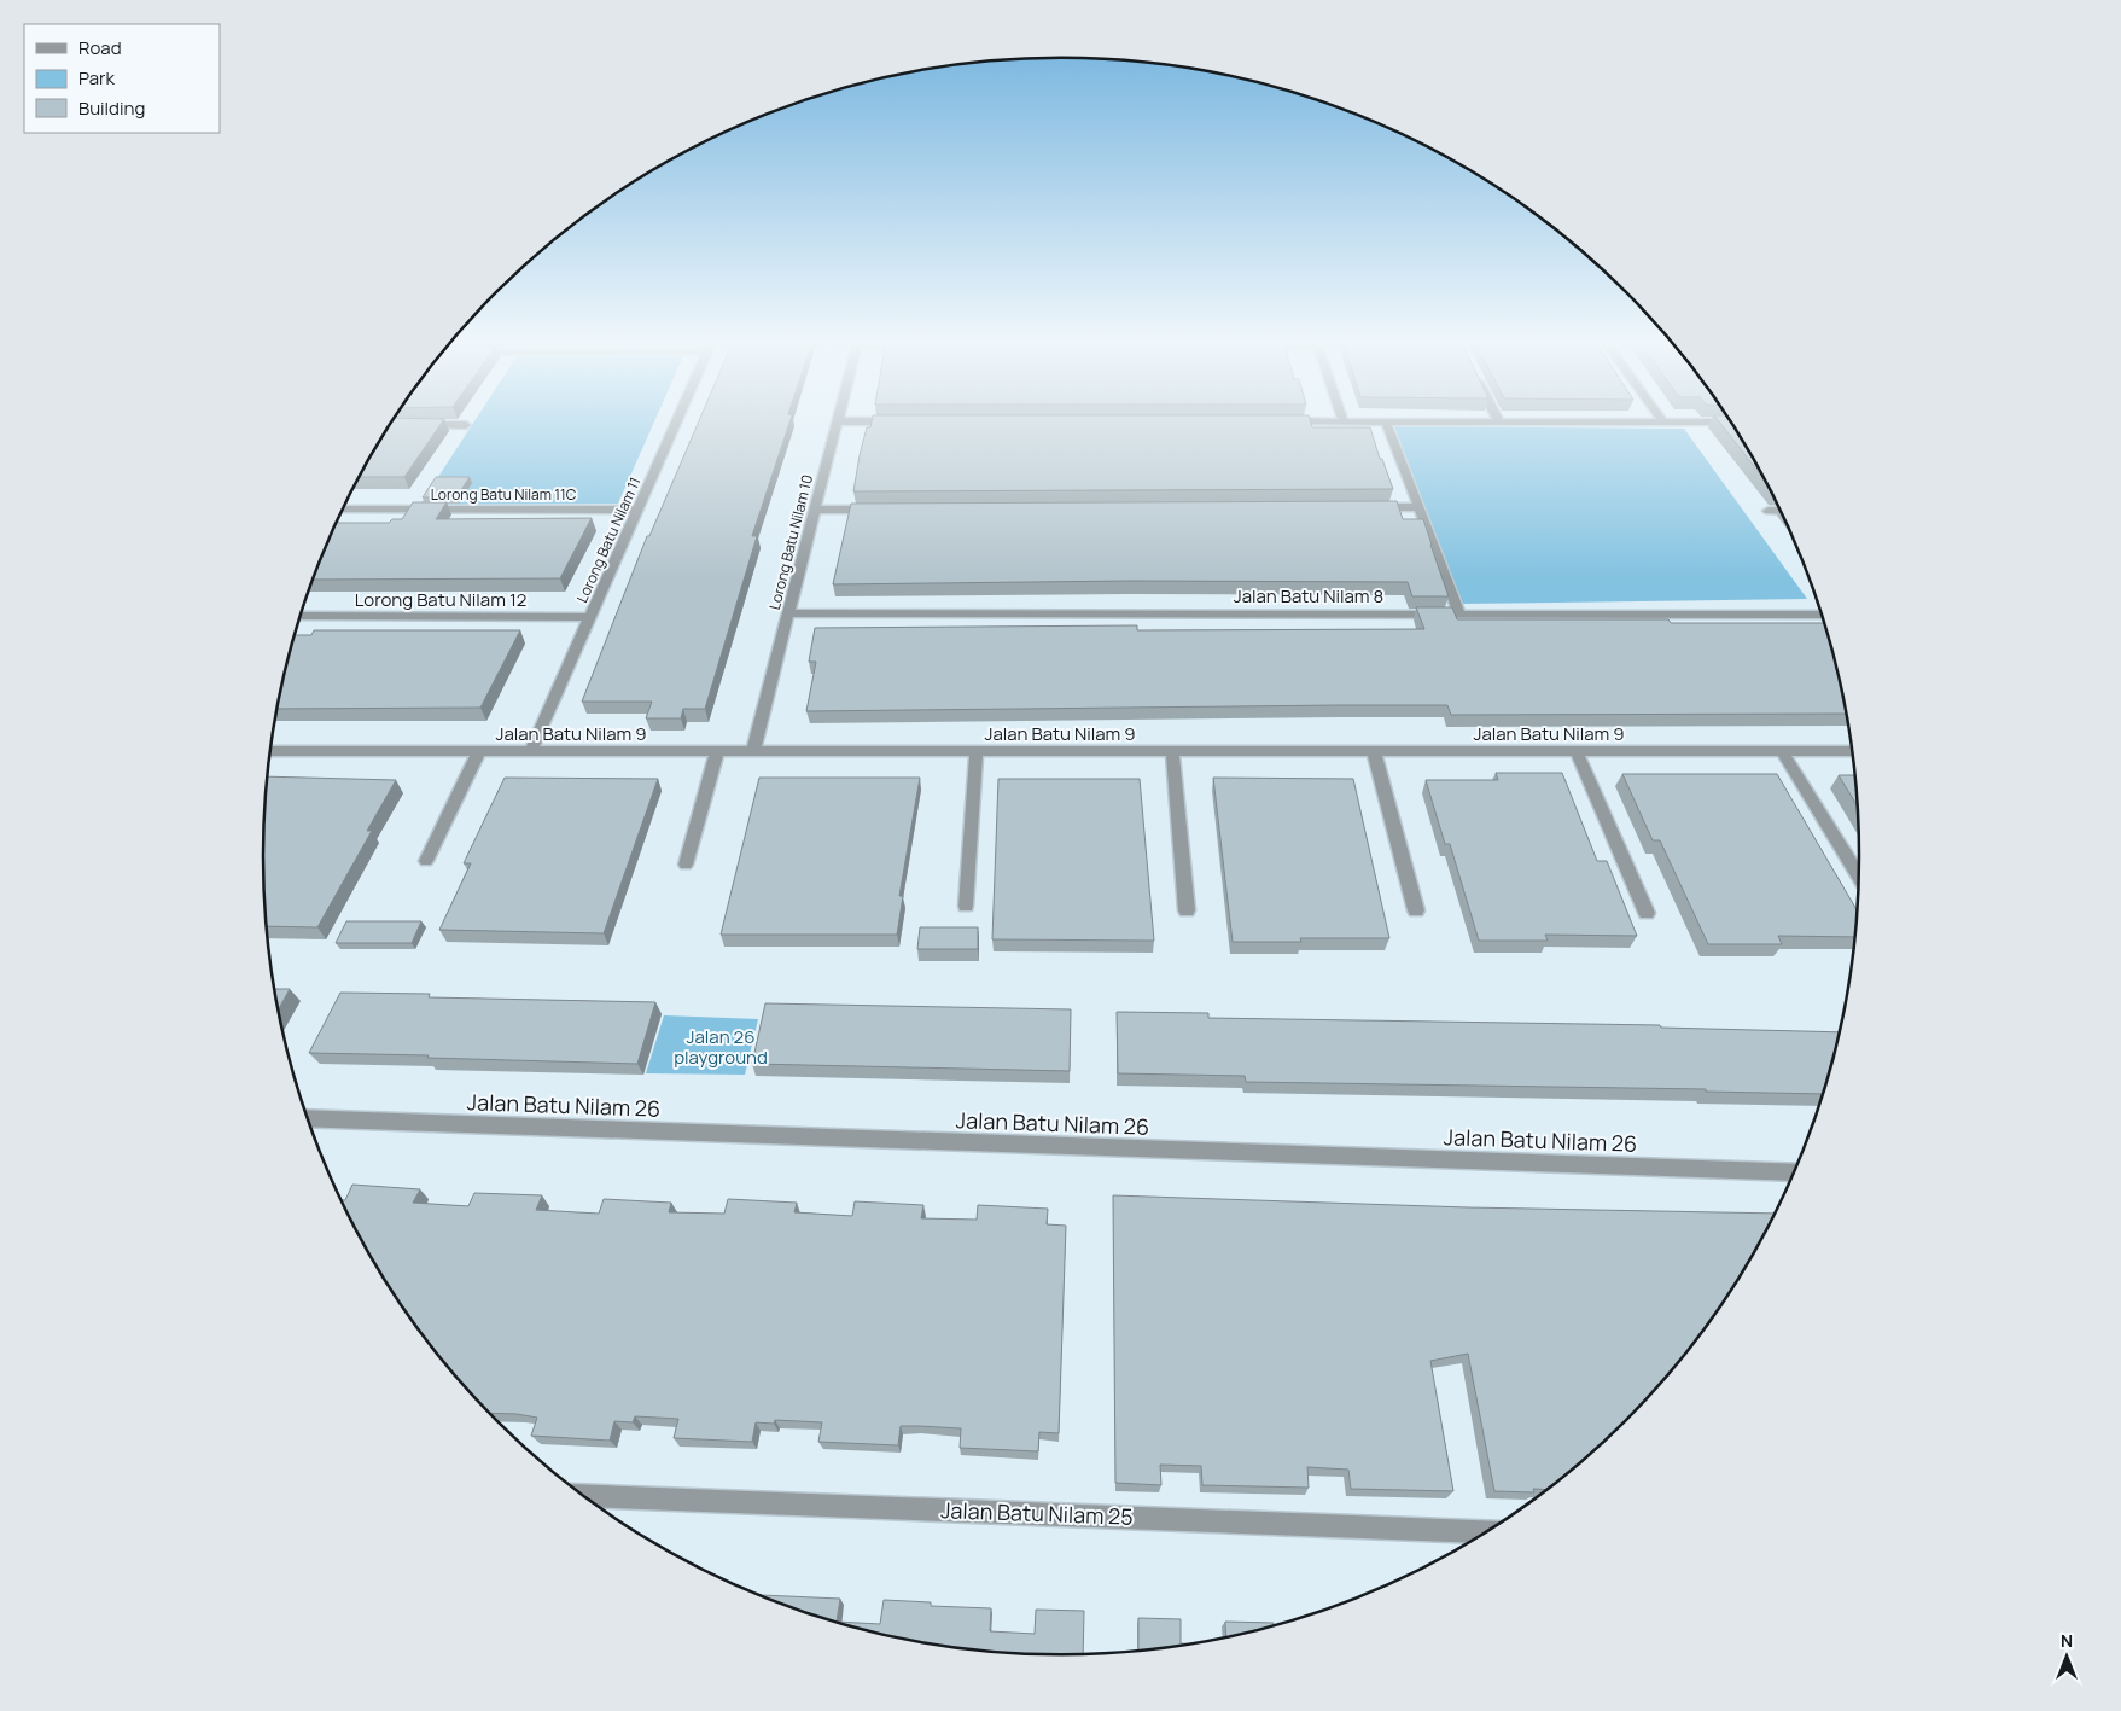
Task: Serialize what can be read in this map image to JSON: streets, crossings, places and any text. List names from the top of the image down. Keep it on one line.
{"streets":{"street":["Lorong Batu Nilam 11C","Lorong Batu Nilam 11","Lorong Batu Nilam 10","Jalan Batu Nilam 8","Lorong Batu Nilam 12","Jalan Batu Nilam 9","Jalan Batu Nilam 26","Jalan Batu Nilam 25"]},"crossings":[["Lorong Batu Nilam 11C","Lorong Batu Nilam 11"],["Lorong Batu Nilam 11","Lorong Batu Nilam 12"],["Lorong Batu Nilam 11","Jalan Batu Nilam 9"],["Lorong Batu Nilam 10","Jalan Batu Nilam 8"],["Lorong Batu Nilam 10","Jalan Batu Nilam 9"]],"parks":["Jalan 26 playground"],"legend":["Road","Park","Building"],"north":"top"}
